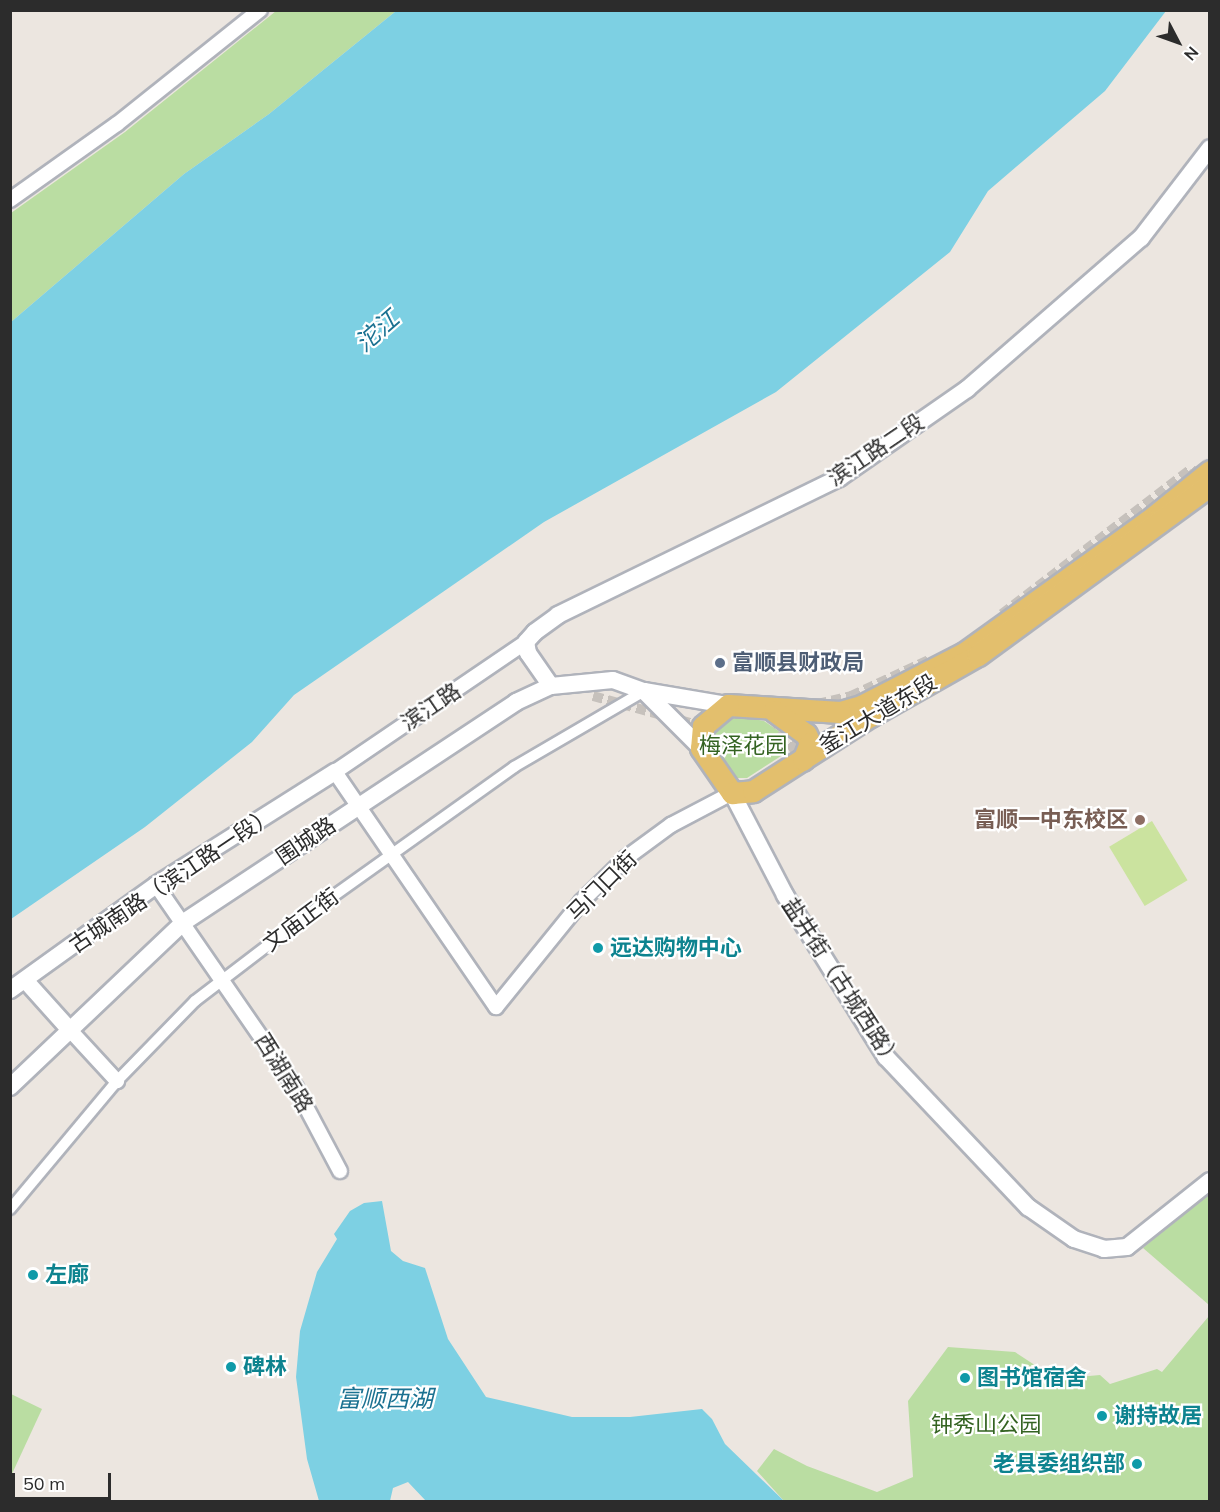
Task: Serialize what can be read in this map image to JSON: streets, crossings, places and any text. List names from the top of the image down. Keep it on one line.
{"streets":{"main road":["釜江大道东段"],"street":["滨江路二段","滨江路","围城路","古城南路（滨江路一段）","马门口街","文庙正街","盐井街（古城西路）","西湖南路"]},"crossings":[["滨江路二段","滨江路"],["滨江路","古城南路（滨江路一段）"],["釜江大道东段","围城路"],["釜江大道东段","马门口街"],["釜江大道东段","盐井街（古城西路）"],["围城路","马门口街"],["围城路","文庙正街"],["围城路","盐井街（古城西路）"],["围城路","西湖南路"],["古城南路（滨江路一段）","西湖南路"],["马门口街","文庙正街"],["马门口街","盐井街（古城西路）"],["文庙正街","西湖南路"]],"water":["沱江","富顺西湖"],"parks":["梅泽花园","钟秀山公园"],"places":["富顺县财政局","富顺一中东校区","远达购物中心","左廊","碑林","图书馆宿舍","谢持故居","老县委组织部"],"scale_bar":"50 m","north":"bottom right"}
